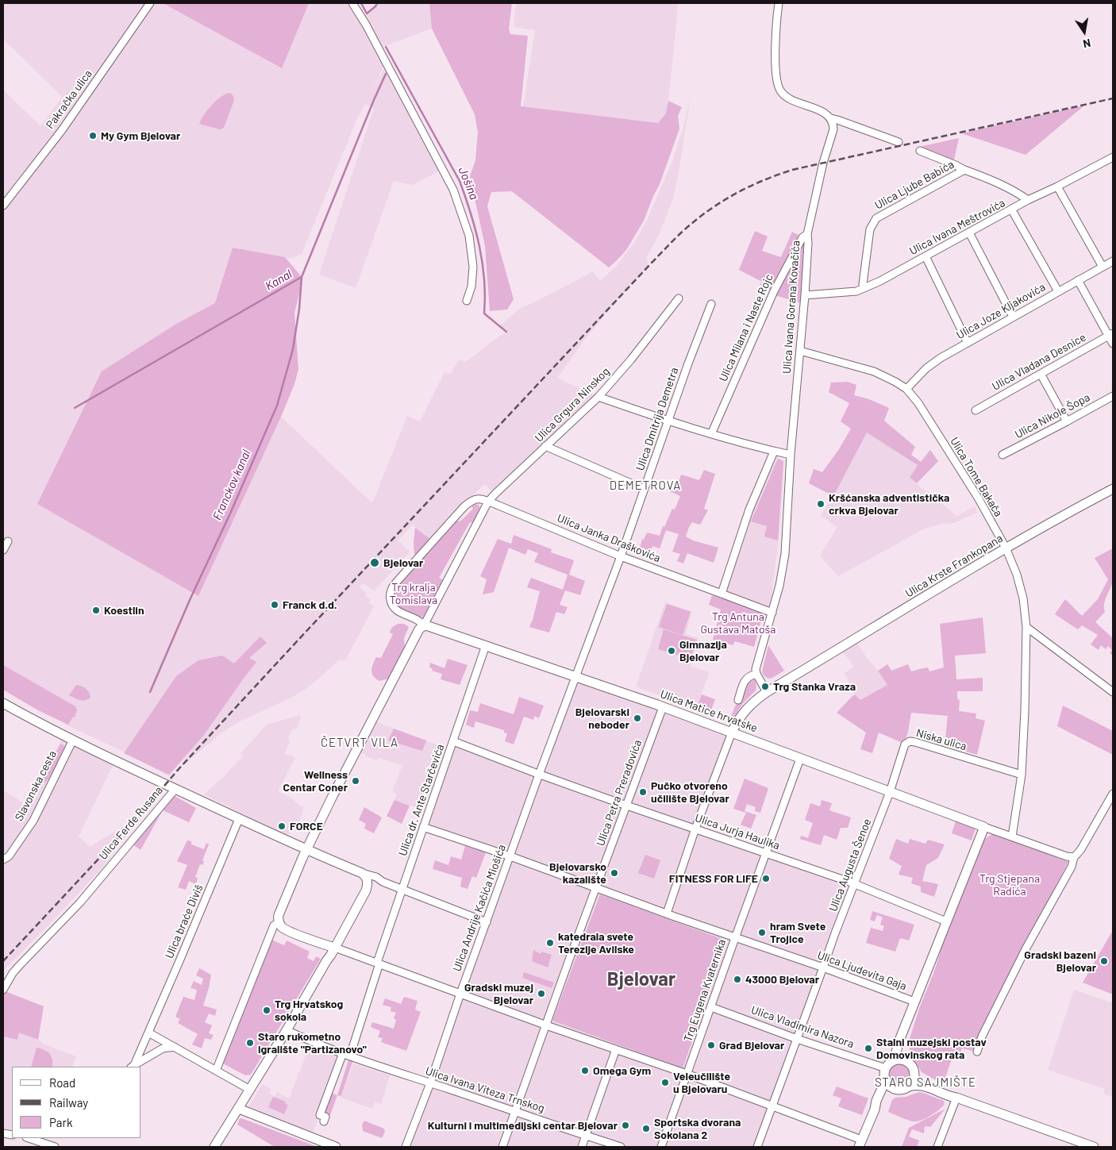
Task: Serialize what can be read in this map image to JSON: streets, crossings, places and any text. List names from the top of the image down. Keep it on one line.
{"streets":{"main road":["Ulica Krste Frankopana","Ulica Matice hrvatske","Ulica Ferde Rusana"],"street":["Pakračka ulica","Ulica Ljube Babića","Ulica Ivana Meštrovića","Ulica Ivana Gorana Kovačića","Ulica Joze Kljakovića","Ulica Milana i Naste Rojc","Ulica Vladana Desnice","Ulica Grgura Ninskog","Ulica Nikole Šopa","Ulica Dmitrija Demetra","Ulica Tome Bakača","Ulica Janka Draškovića","Niska ulica","Slavonska cesta","Ulica Petra Preradovića","Ulica dr. Ante Starčevića","Ulica Jurja Haulika","Ulica Augusta Šenoe","Ulica Andrije Kačića Miošića","Ulica braće Diviš","Ulica Ljudevita Gaja","Trg Eugena Kvaternika","Ulica Vladimira Nazora","Ulica Ivana Viteza Trnskog"]},"crossings":[["Ulica Ljube Babića","Ulica Ivana Meštrovića"],["Ulica Ivana Meštrovića","Ulica Ivana Gorana Kovačića"],["Ulica Ivana Gorana Kovačića","Ulica Milana i Naste Rojc"],["Ulica Ivana Gorana Kovačića","Ulica Tome Bakača"],["Ulica Joze Kljakovića","Ulica Tome Bakača"],["Ulica Grgura Ninskog","Ulica Janka Draškovića"],["Ulica Dmitrija Demetra","Ulica Janka Draškovića"],["Ulica Dmitrija Demetra","Ulica Matice hrvatske"],["Ulica Dmitrija Demetra","Ulica Andrije Kačića Miošića"],["Ulica Tome Bakača","Ulica Krste Frankopana"],["Ulica Tome Bakača","Niska ulica"],["Ulica Matice hrvatske","Niska ulica"],["Ulica Matice hrvatske","Ulica Petra Preradovića"],["Ulica Matice hrvatske","Ulica dr. Ante Starčevića"],["Ulica Matice hrvatske","Ulica Augusta Šenoe"],["Ulica Matice hrvatske","Ulica Andrije Kačića Miošića"],["Niska ulica","Ulica Augusta Šenoe"],["Ulica Petra Preradovića","Ulica Jurja Haulika"],["Ulica Petra Preradovića","Trg Eugena Kvaternika"],["Ulica dr. Ante Starčevića","Ulica Jurja Haulika"],["Ulica dr. Ante Starčevića","Trg Eugena Kvaternika"],["Ulica dr. Ante Starčevića","Ulica Ivana Viteza Trnskog"],["Ulica Ferde Rusana","Ulica braće Diviš"],["Ulica Jurja Haulika","Ulica Augusta Šenoe"],["Ulica Jurja Haulika","Ulica Andrije Kačića Miošića"],["Ulica Augusta Šenoe","Ulica Ljudevita Gaja"],["Ulica Augusta Šenoe","Ulica Vladimira Nazora"],["Ulica Andrije Kačića Miošića","Trg Eugena Kvaternika"],["Ulica Andrije Kačića Miošića","Ulica Ivana Viteza Trnskog"],["Ulica Ljudevita Gaja","Trg Eugena Kvaternika"],["Trg Eugena Kvaternika","Ulica Vladimira Nazora"]],"districts":["DEMETROVA","ČETVRT VILA","Bjelovar","STARO SAJMIŠTE"],"water":["Jošina","Kanal","Franckov kanal"],"parks":["Trg kralja Tomislava","Trg Antuna Gustava Matoša","Trg Stjepana Radića"],"places":["My Gym Bjelovar","Kršćanska adventistička crkva Bjelovar","Bjelovar","Franck d.d.","Koestlin","Gimnazija Bjelovar","Trg Stanka Vraza","Bjelovarski neboder","Wellness Centar Coner","Pučko otvoreno učilište Bjelovar","FORCE","Bjelovarsko kazalište","FITNESS FOR LIFE","hram Svete Trojice","katedrala svete Terezije Avilske","Gradski bazeni Bjelovar","43000 Bjelovar","Gradski muzej Bjelovar","Trg Hrvatskog sokola","Staro rukometno igralište \"Partizanovo\"","Grad Bjelovar","Stalni muzejski postav Domovinskog rata","Omega Gym","Veleučilište u Bjelovaru","Kulturni i multimedijski centar Bjelovar","Sportska dvorana Sokolana 2"],"legend":["Road","Railway","Park"],"north":"bottom"}
